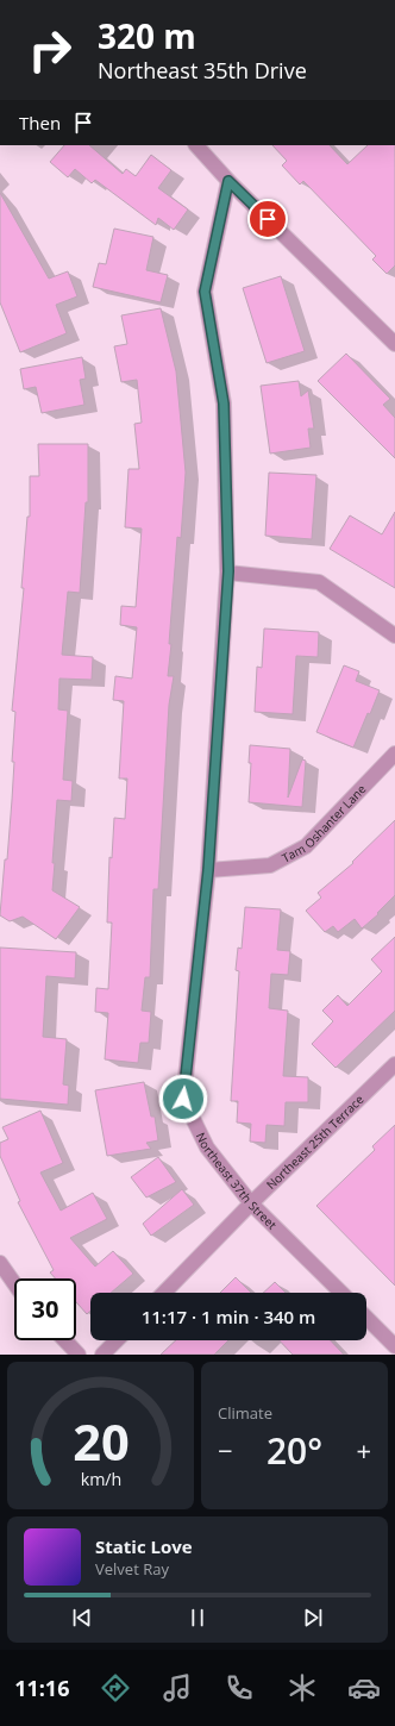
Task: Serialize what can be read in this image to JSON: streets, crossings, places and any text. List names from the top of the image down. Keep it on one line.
{"streets":{"street":["Tam Oshanter Lane","Northeast 25th Terrace","Northeast 37th Street"]},"crossings":[["Tam Oshanter Lane","Northeast 37th Street"],["Northeast 25th Terrace","Northeast 37th Street"]],"page":{"turn":["320 m","Northeast 35th Drive"],"then":"Then","limit":"30","trip":"11:17 · 1 min · 340 m","tile":"Climate","heat":["−","20°","+"],"song":["Static Love","Velvet Ray"],"tabs":"11:16","gauge":["20","km/h"]}}
